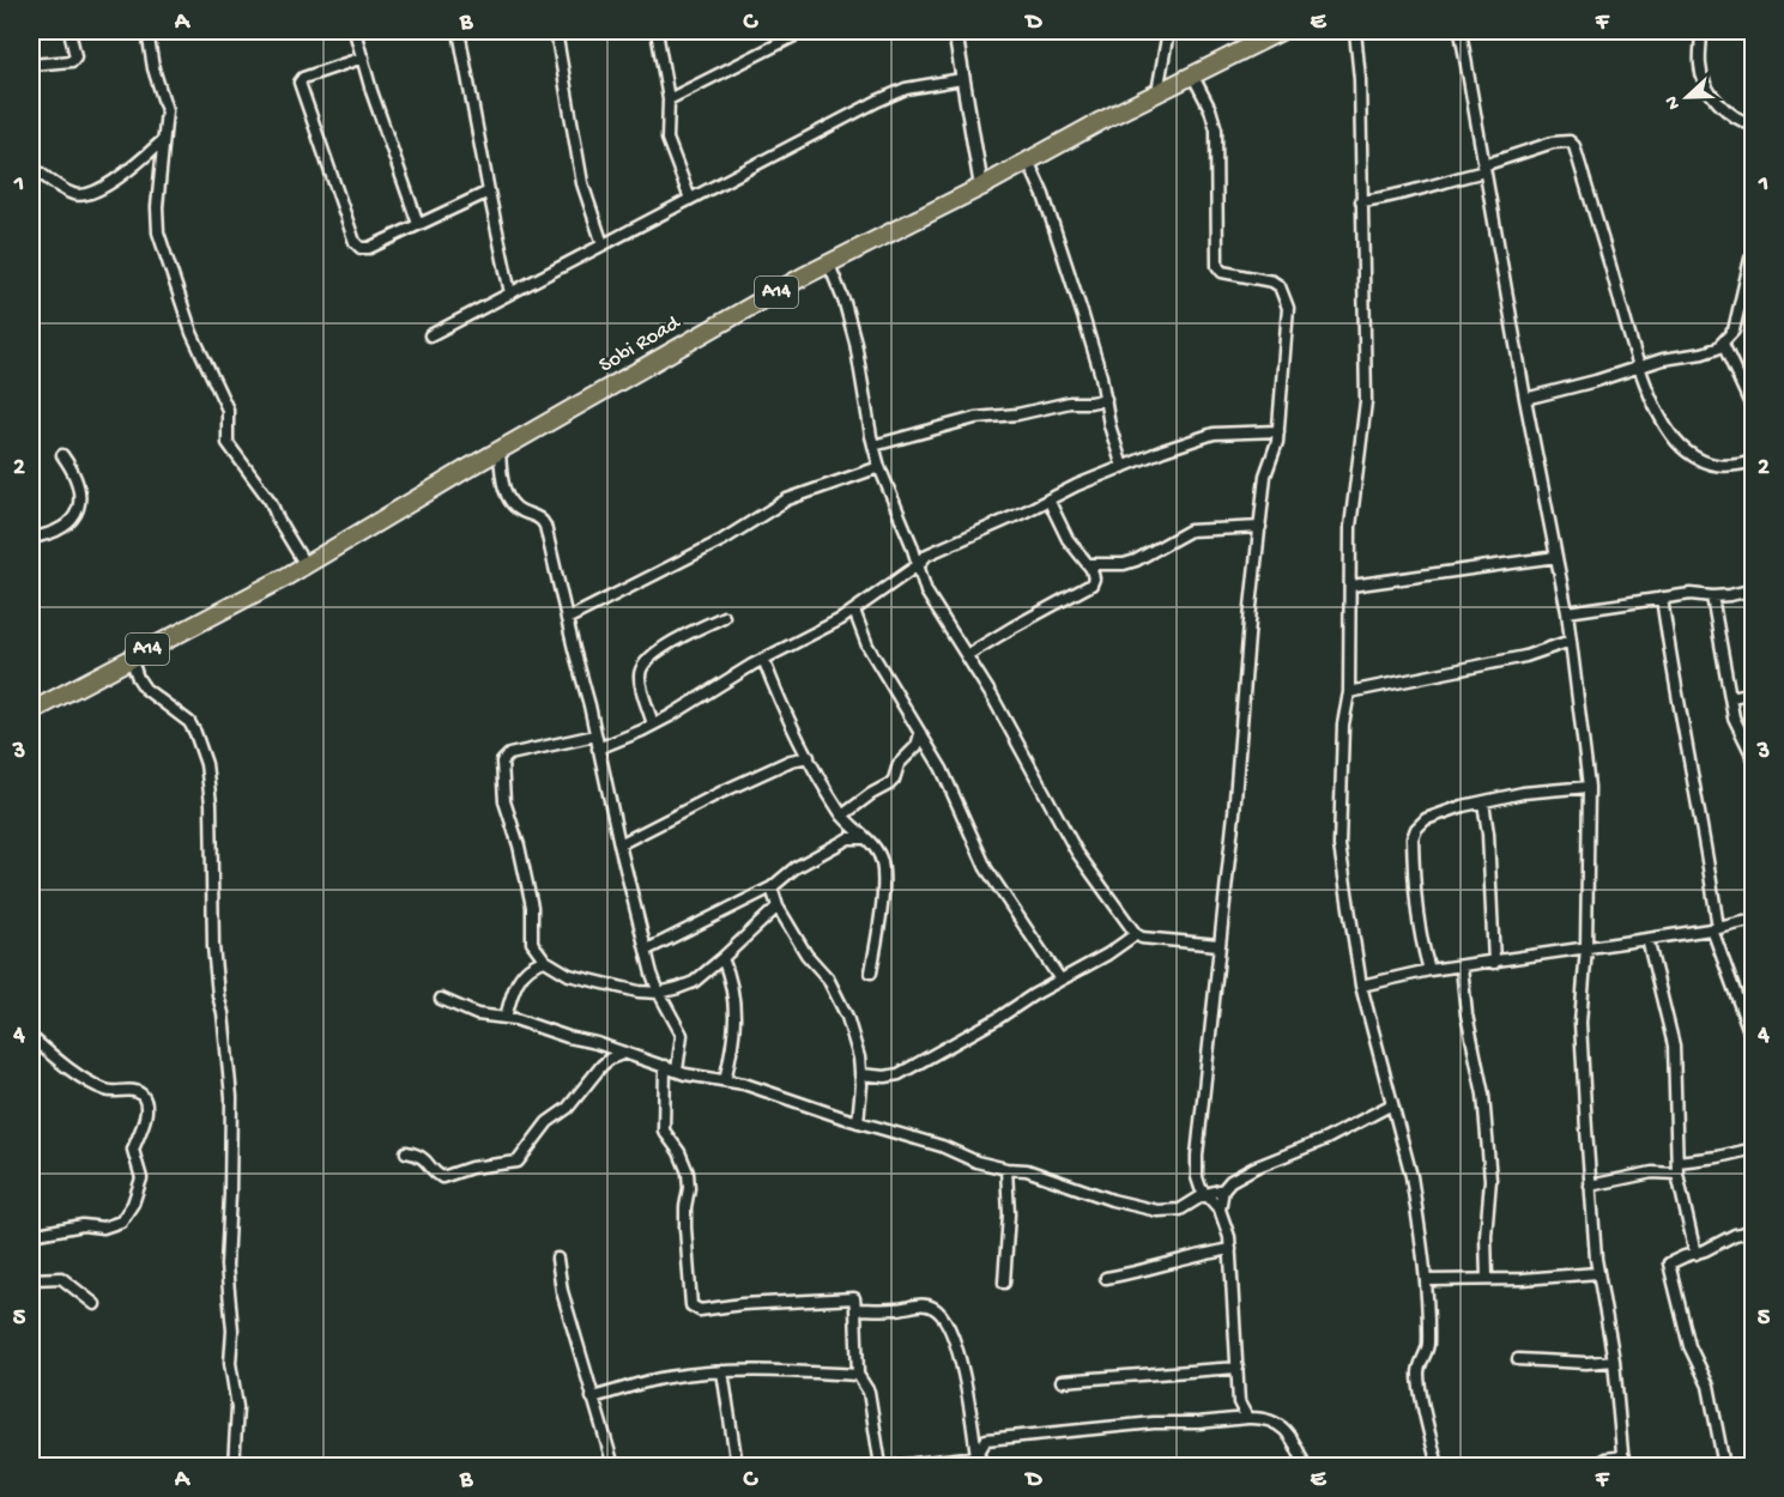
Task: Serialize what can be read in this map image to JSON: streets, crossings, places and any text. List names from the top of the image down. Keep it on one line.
{"streets":{"highway":["A14","Sobi Road"]},"north":"left","grid":{"columns":["A","B","C","D","E","F"],"rows":["1","2","3","4","5"]}}
